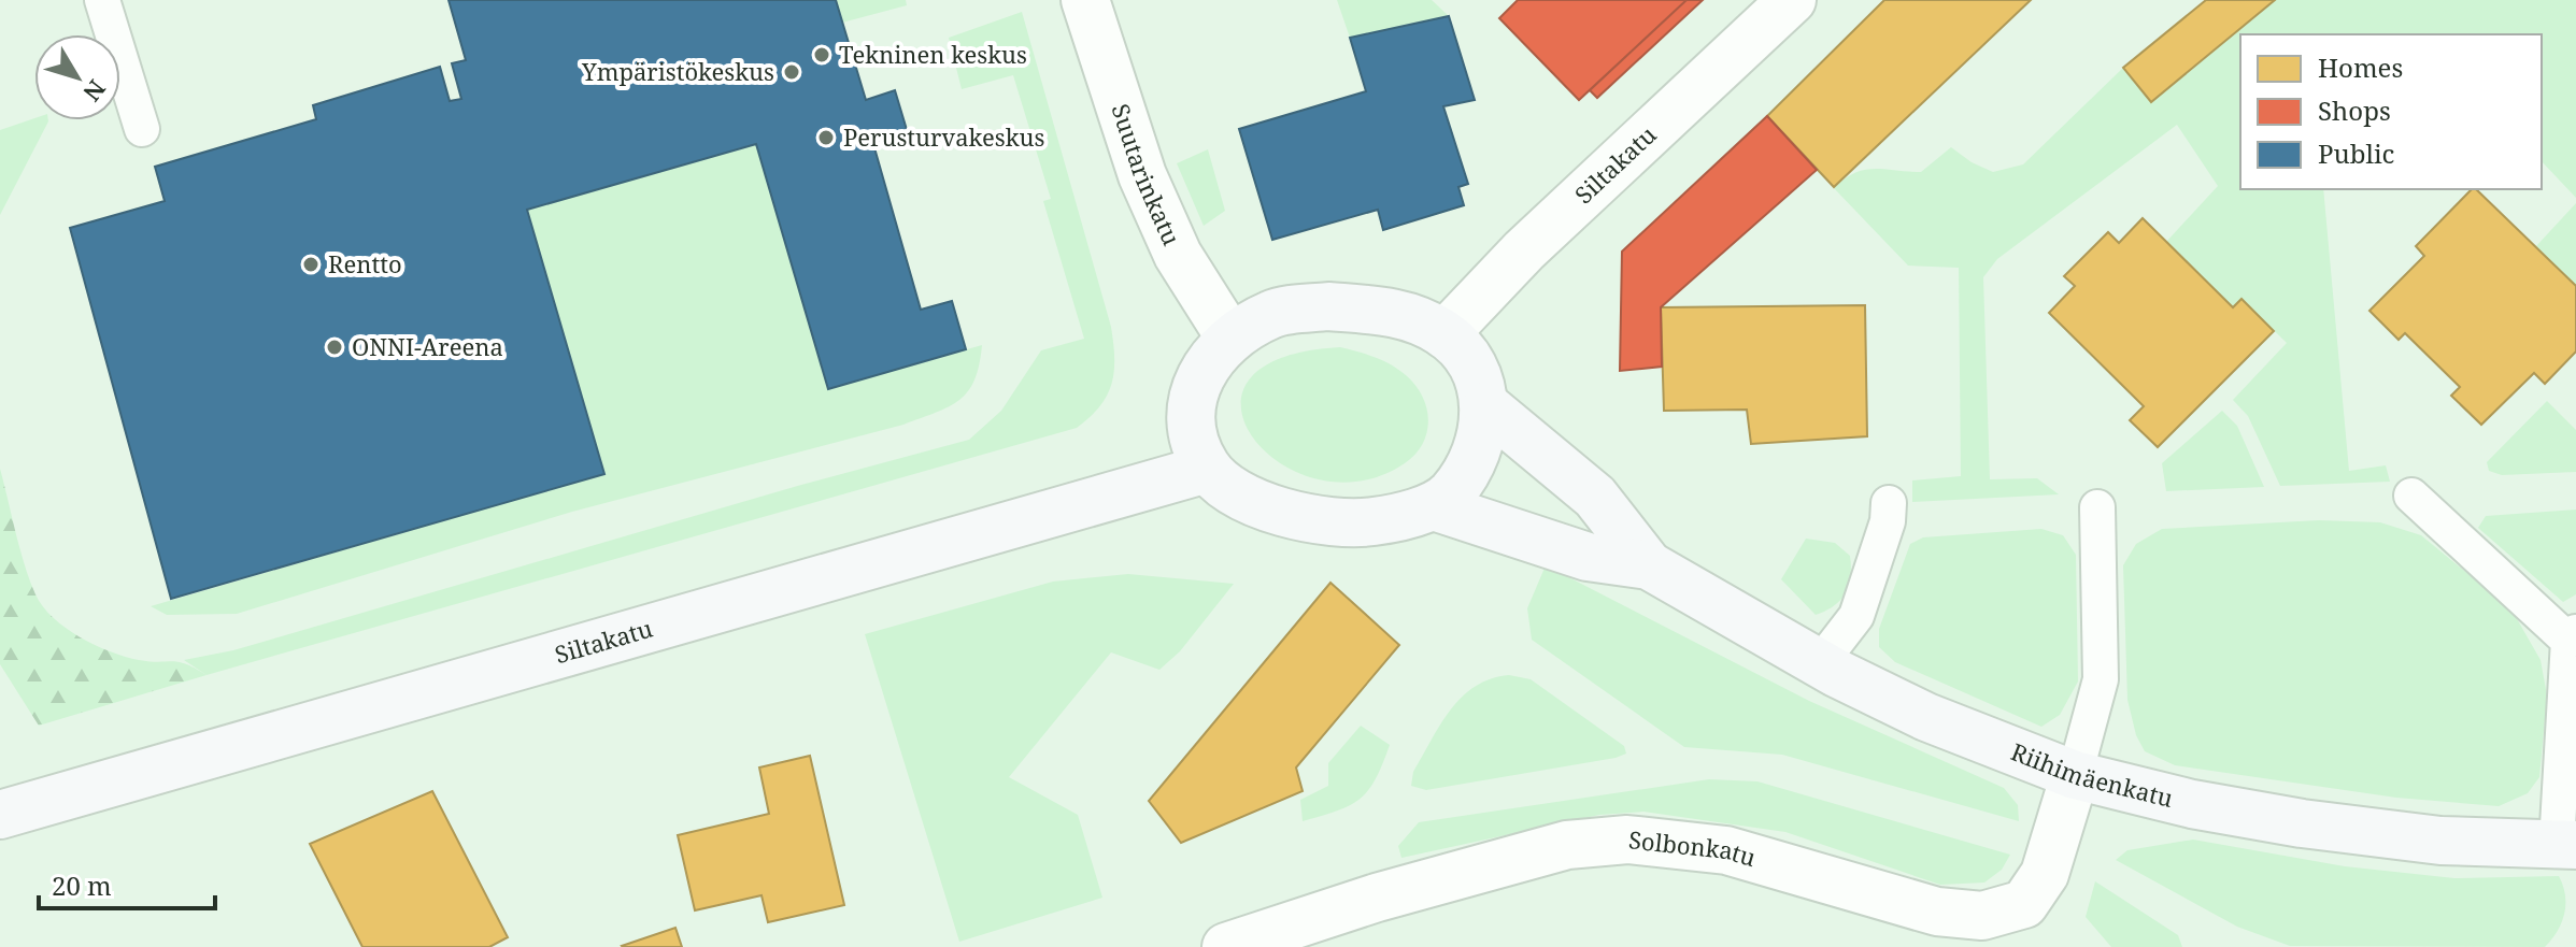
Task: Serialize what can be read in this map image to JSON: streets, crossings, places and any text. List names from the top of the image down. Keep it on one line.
{"streets":{"street":["Siltakatu","Suutarinkatu","Riihimäenkatu","Solbonkatu"]},"crossings":[["Siltakatu","Suutarinkatu"],["Siltakatu","Riihimäenkatu"],["Suutarinkatu","Riihimäenkatu"],["Riihimäenkatu","Solbonkatu"]],"places":["Tekninen keskus","Ympäristökeskus","Perusturvakeskus","Rentto","ONNI-Areena"],"legend":["Homes","Shops","Public"],"scale_bar":"20 m","north":"bottom right"}
